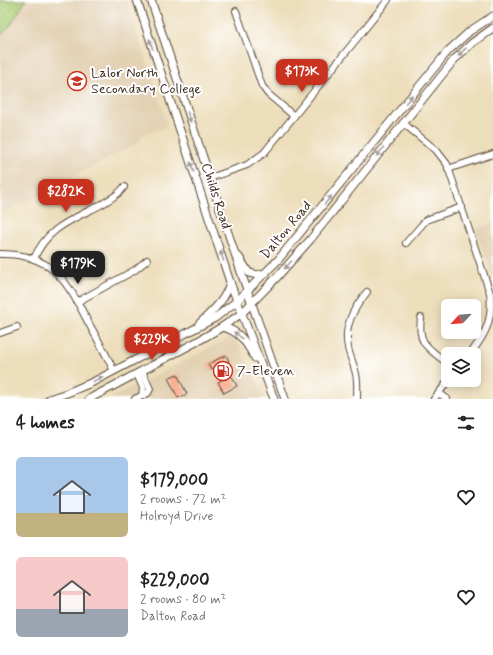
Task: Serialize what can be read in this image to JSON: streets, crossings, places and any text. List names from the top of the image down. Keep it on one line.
{"streets":{"main road":["Childs Road","Dalton Road"]},"crossings":[["Childs Road","Dalton Road"]],"places":{"school or university":["Lalor North Secondary College"],"fuel station":["7-Eleven"]},"north":"bottom left","page":{"price":["$173K","$282K","$179K","$229K"],"heading":"4 homes","list":[{"name":"$179,000","note":"2 rooms · 72 m² · Holroyd Drive"},{"name":"$229,000","note":"2 rooms · 80 m² · Dalton Road"}]}}
